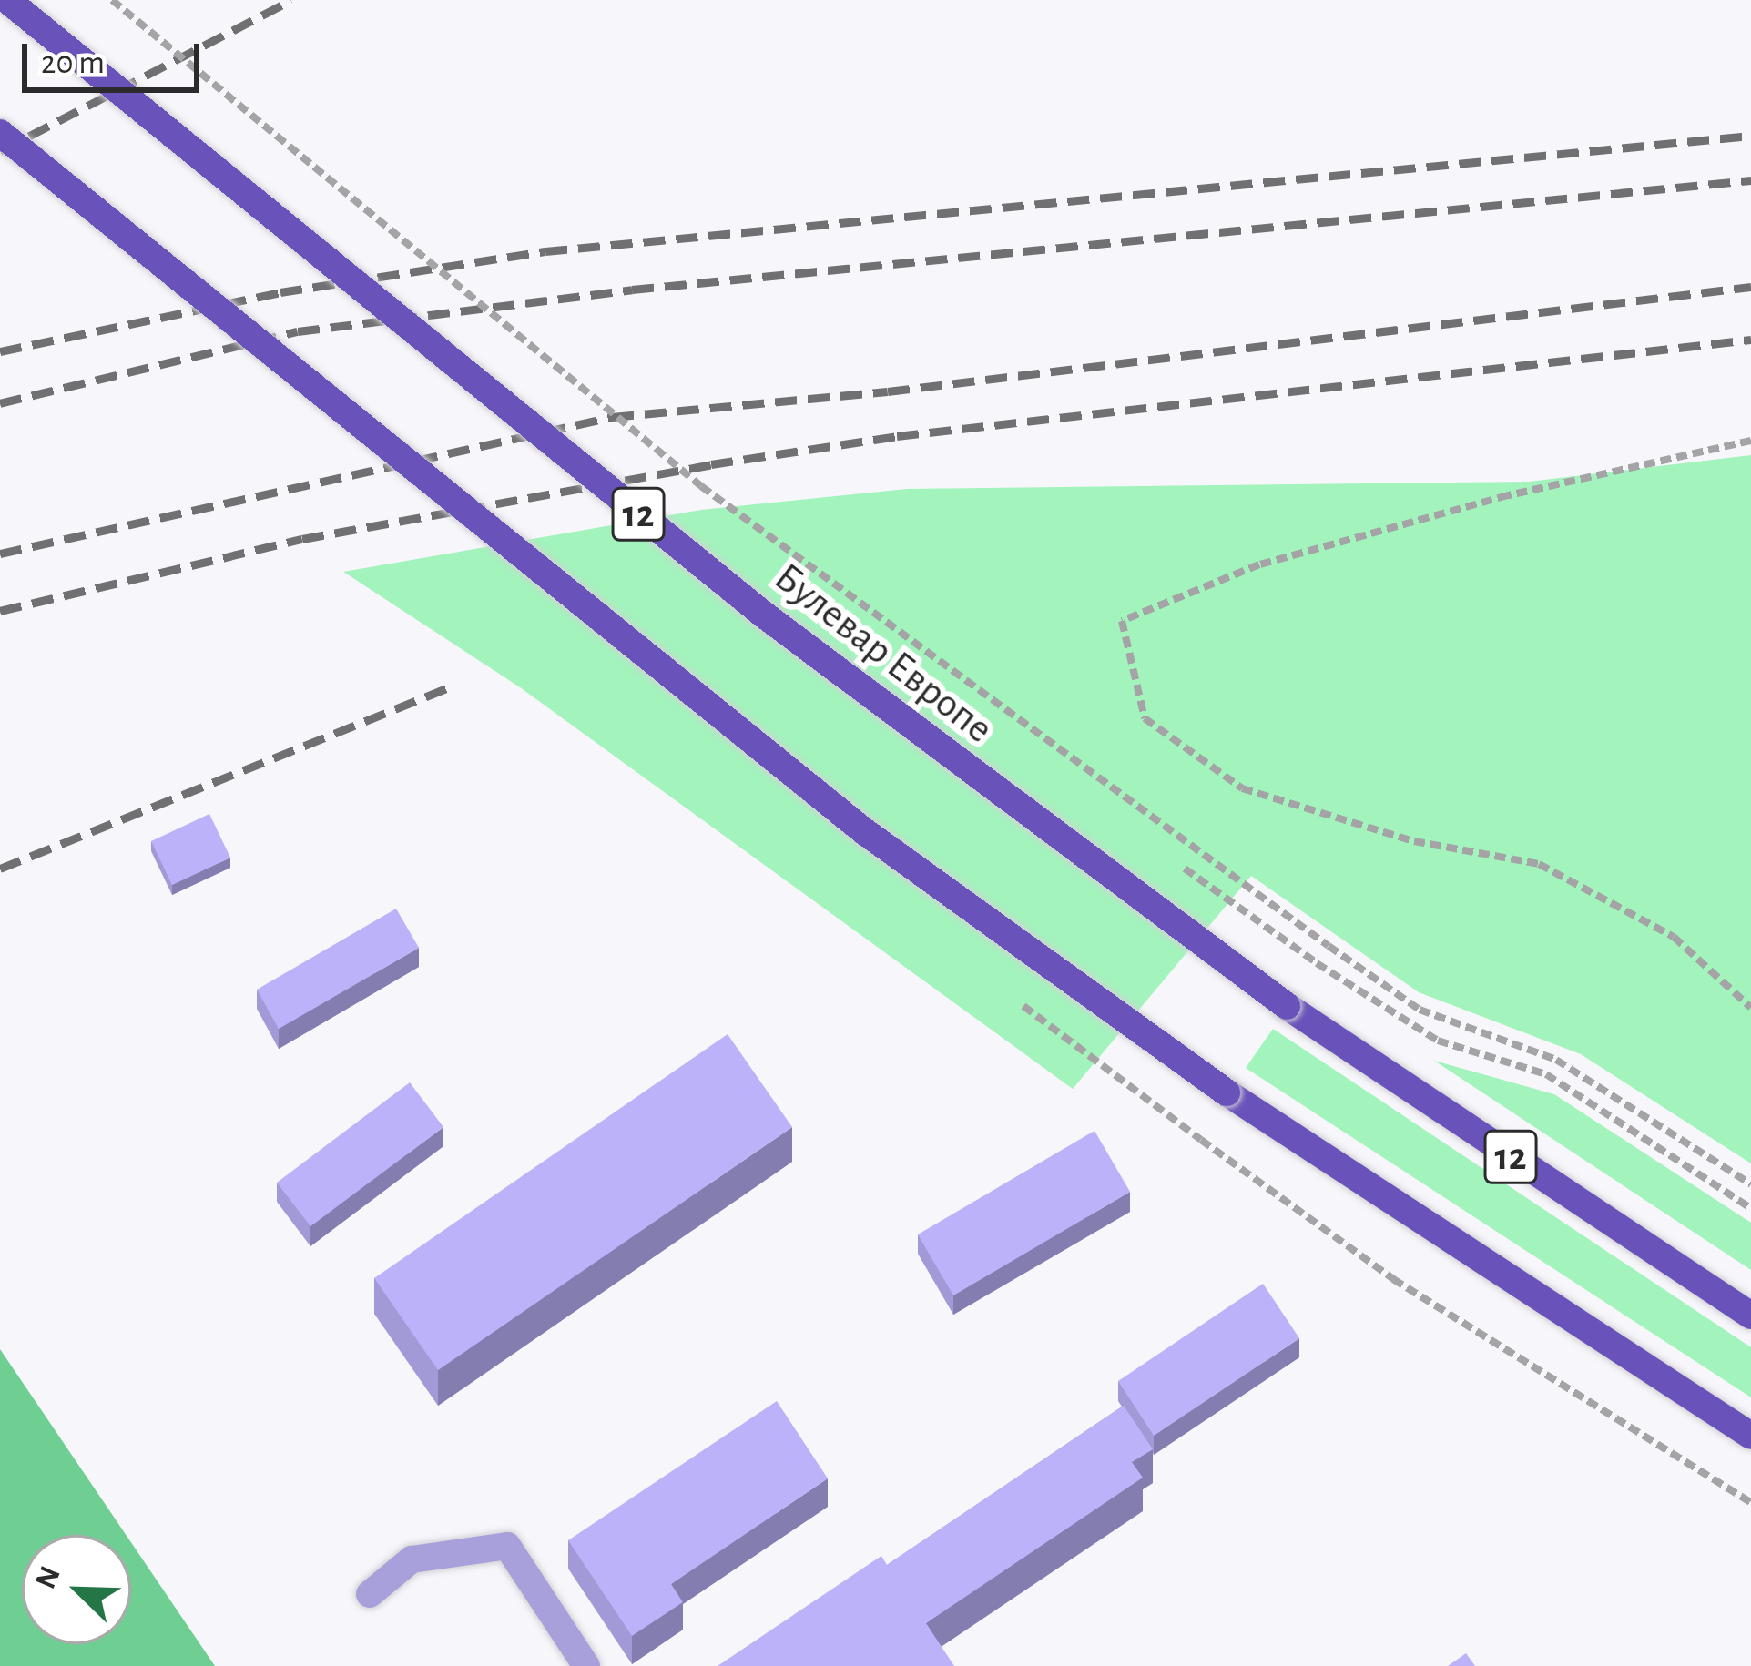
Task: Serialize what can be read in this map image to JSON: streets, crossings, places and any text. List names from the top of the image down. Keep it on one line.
{"streets":{"main road":["12","Булевар Европе"]},"scale_bar":"20 m","north":"top left"}
